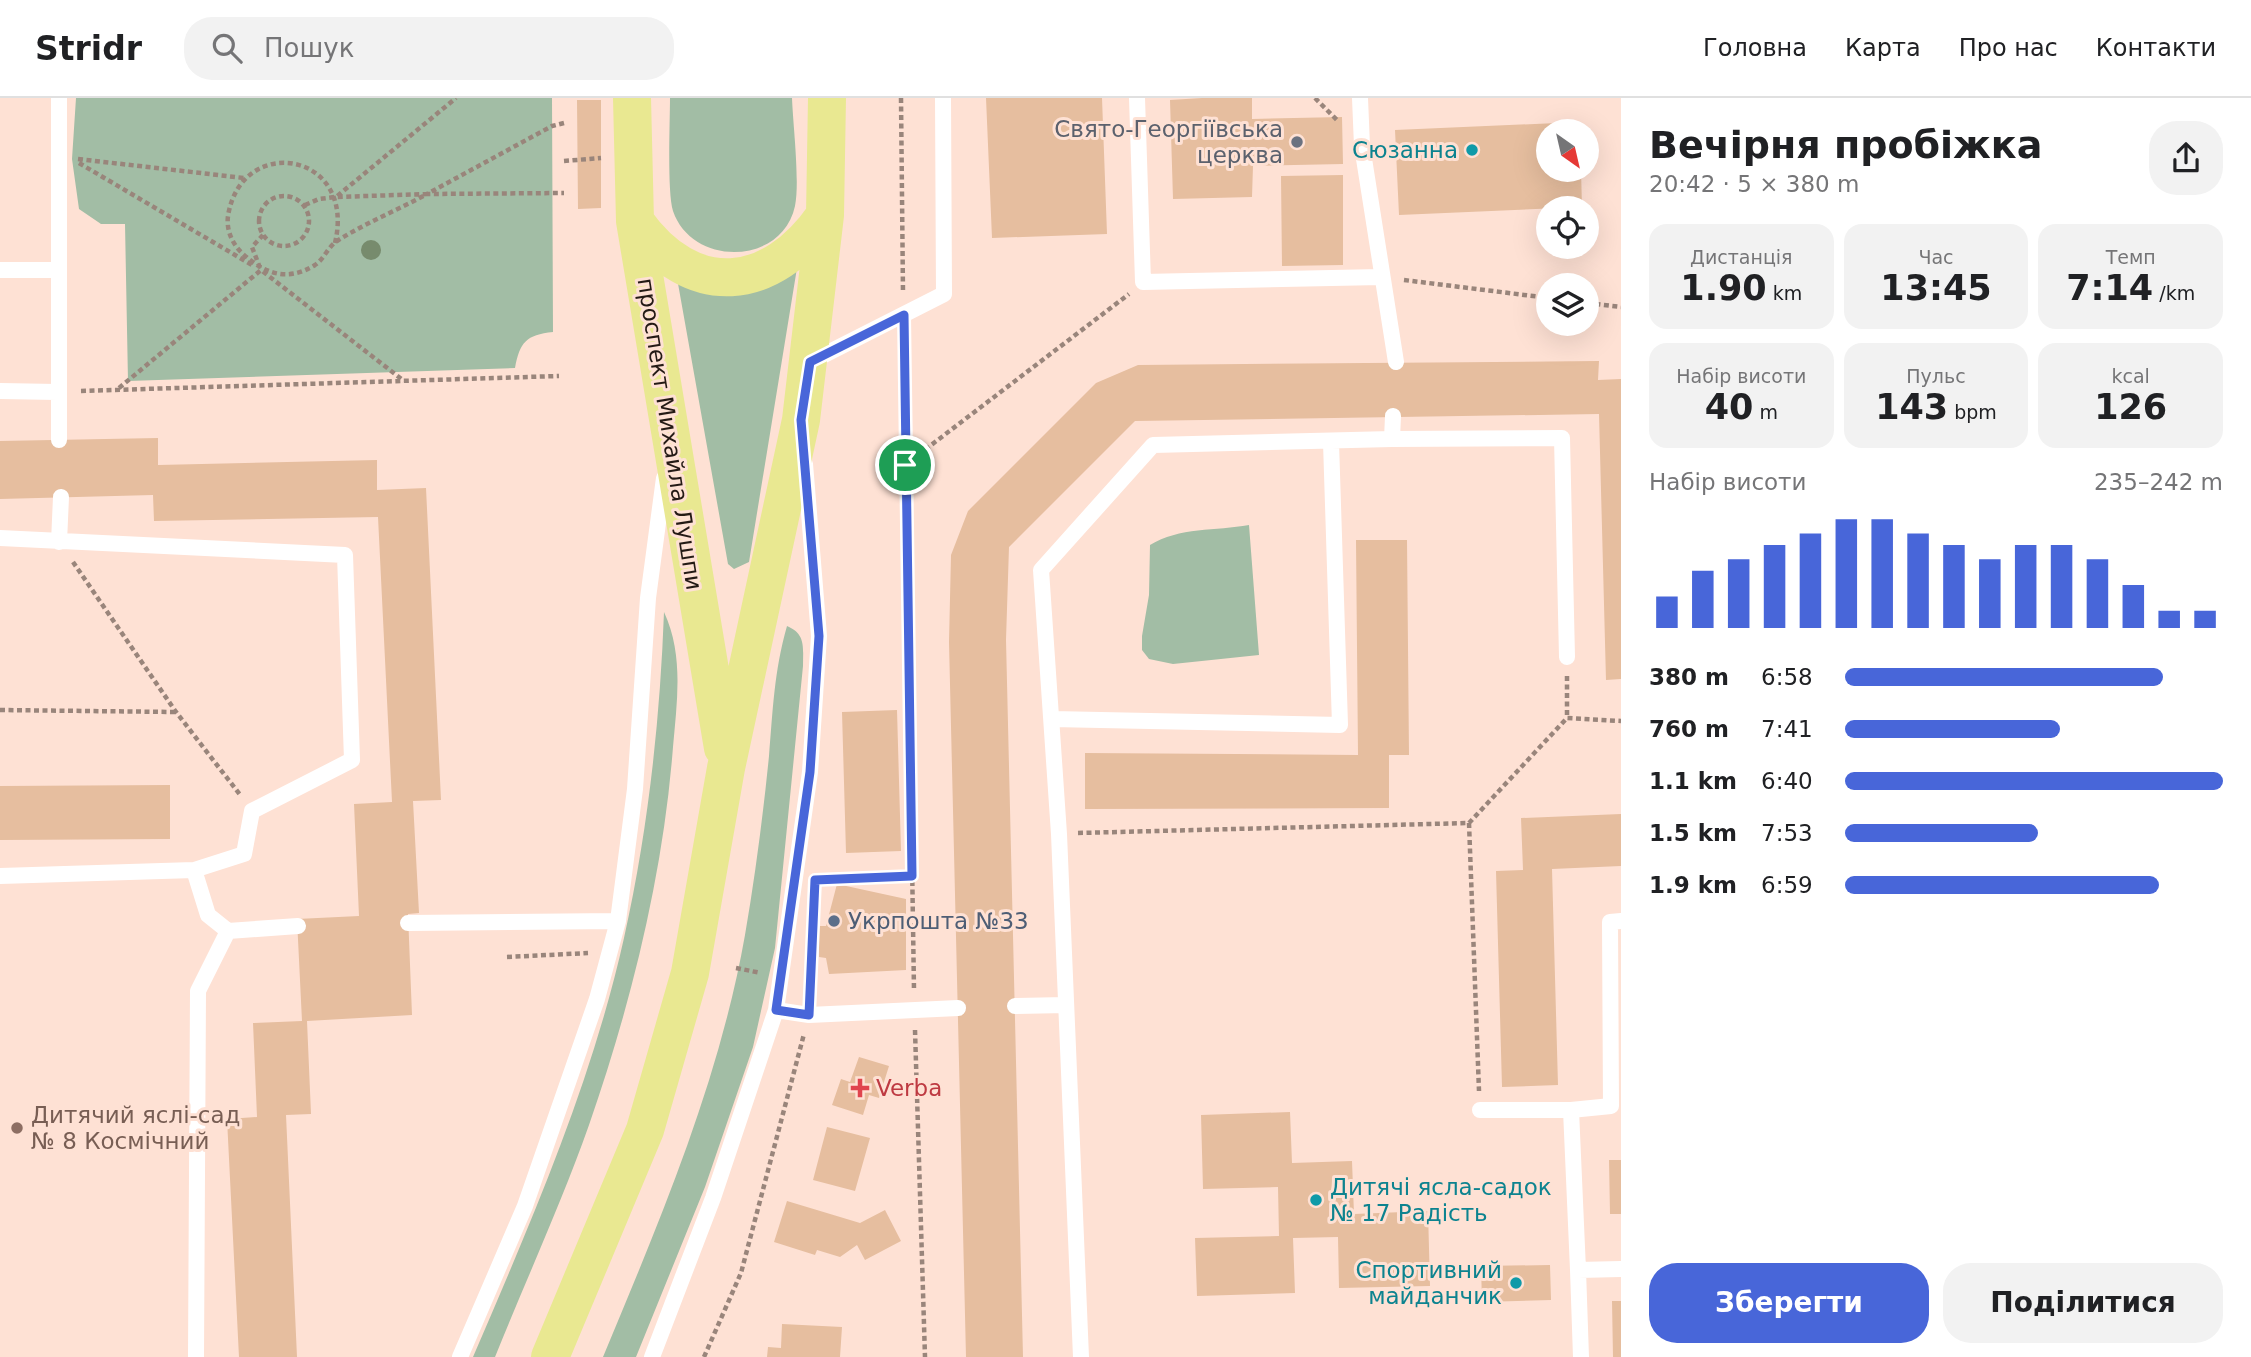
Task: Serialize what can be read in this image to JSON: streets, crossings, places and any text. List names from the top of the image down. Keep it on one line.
{"streets":{"main road":["проспект Михайла Лушпи"]},"places":{"other":["Свято-Георгіївська церква","Сюзанна","Укрпошта №33","Дитячий яслі-сад № 8 Космічний","Дитячі ясла-садок № 17 Радість","Спортивний майданчик"],"health":["Verba"]},"north":"bottom right","page":{"header":"Stridr","search":"Пошук","nav":["Головна","Карта","Про нас","Контакти"],"heading":["Вечірня пробіжка","20:42 · 5 × 380 m"],"stats":[["Дистанція","1.90 km"],["Час","13:45"],["Темп","7:14 /km"],["Набір висоти","40 m"],["Пульс","143 bpm"],["kcal","126"]],"chart":["Набір висоти","235–242 m"],"list":[{"name":"380 m","note":"6:58"},{"name":"760 m","note":"7:41"},{"name":"1.1 km","note":"6:40"},{"name":"1.5 km","note":"7:53"},{"name":"1.9 km","note":"6:59"}],"buttons":["Зберегти","Поділитися"]}}
